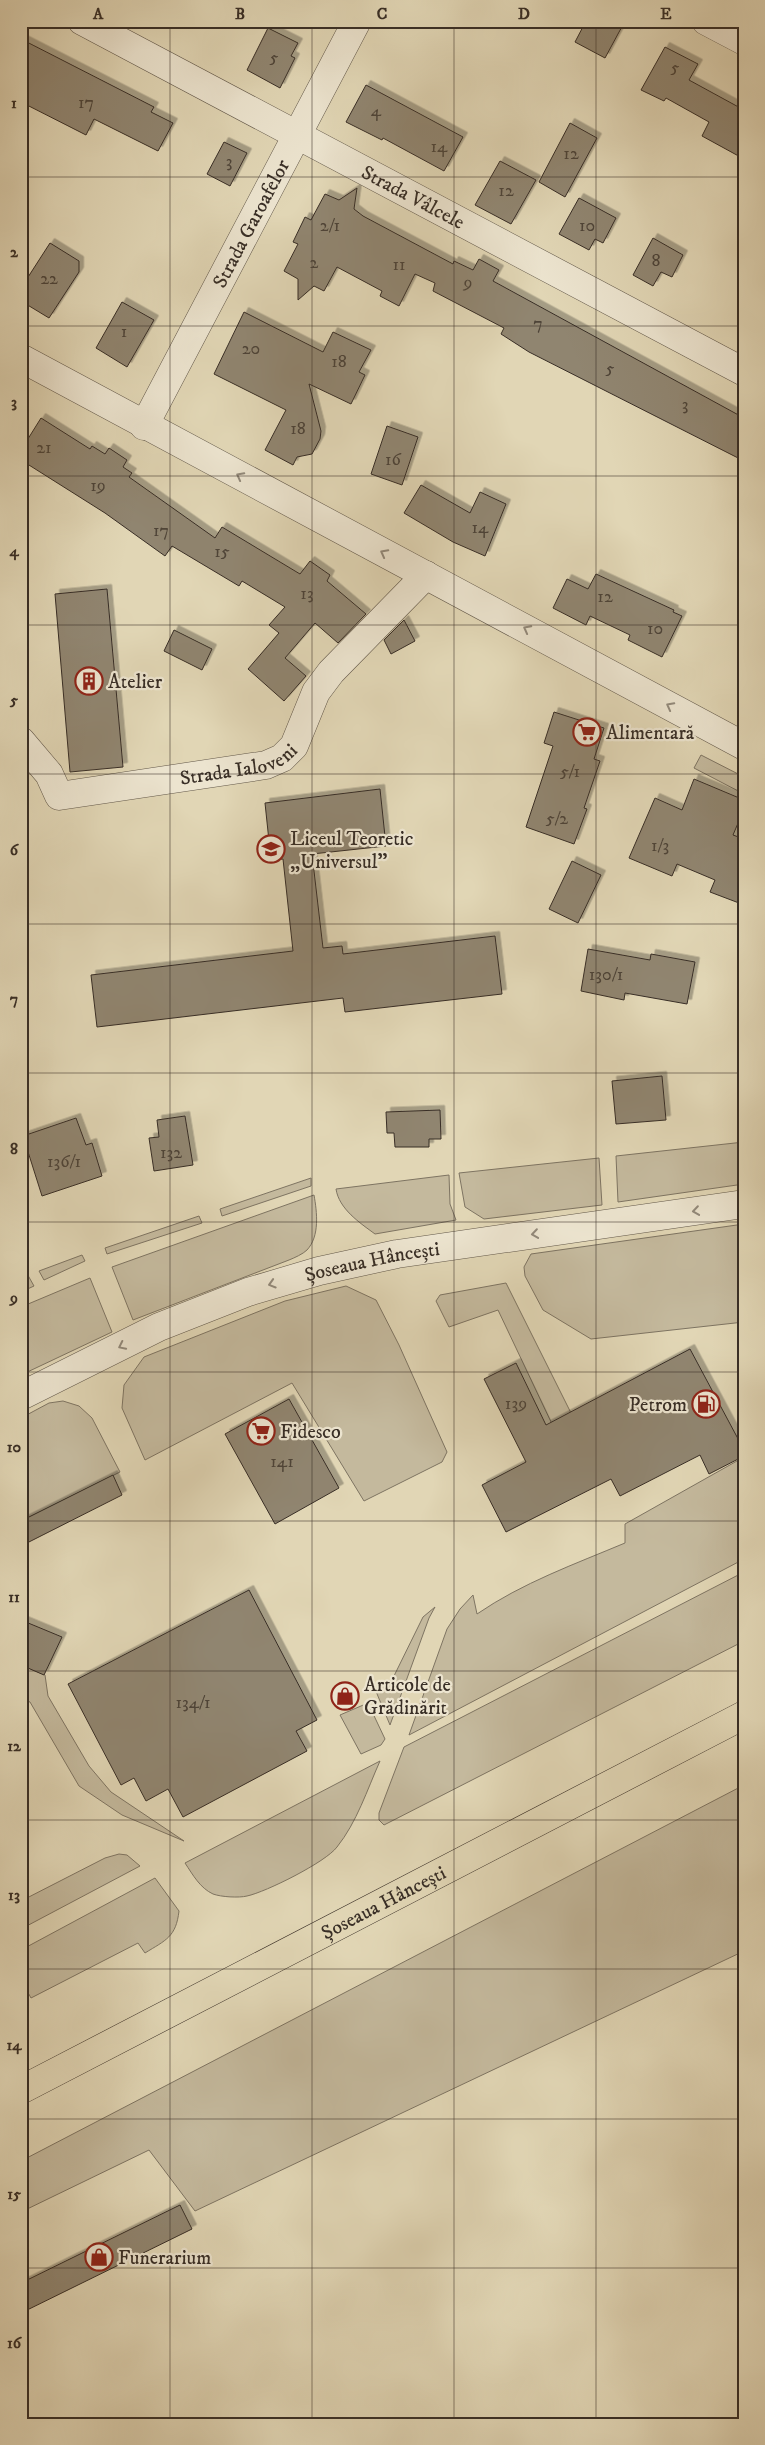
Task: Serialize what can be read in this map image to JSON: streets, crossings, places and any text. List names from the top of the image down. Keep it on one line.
{"streets":{"highway":["Șoseaua Hâncești"],"street":["Strada Vâlcele","Strada Garoafelor","Strada Ialoveni"]},"crossings":[["Strada Vâlcele","Strada Garoafelor"]],"one_way":["Șoseaua Hâncești"],"places":{"building":["Atelier"],"supermarket":["Alimentară","Fidesco"],"school or university":["Liceul Teoretic „Universul”"],"fuel station":["Petrom"],"shop":["Articole de Grădinărit","Funerarium"]},"house_numbers":["5","5","17","4","14","12","3","12","2/1","10","8","2","11","22","9","7","1","20","18","5","3","18","21","16","19","14","17","15","13","12","10","5/1","5/2","1/3","130/1","132","136/1","139","141","134/1"],"grid":{"columns":["A","B","C","D","E"],"rows":["1","2","3","4","5","6","7","8","9","10","11","12","13","14","15","16"]}}
